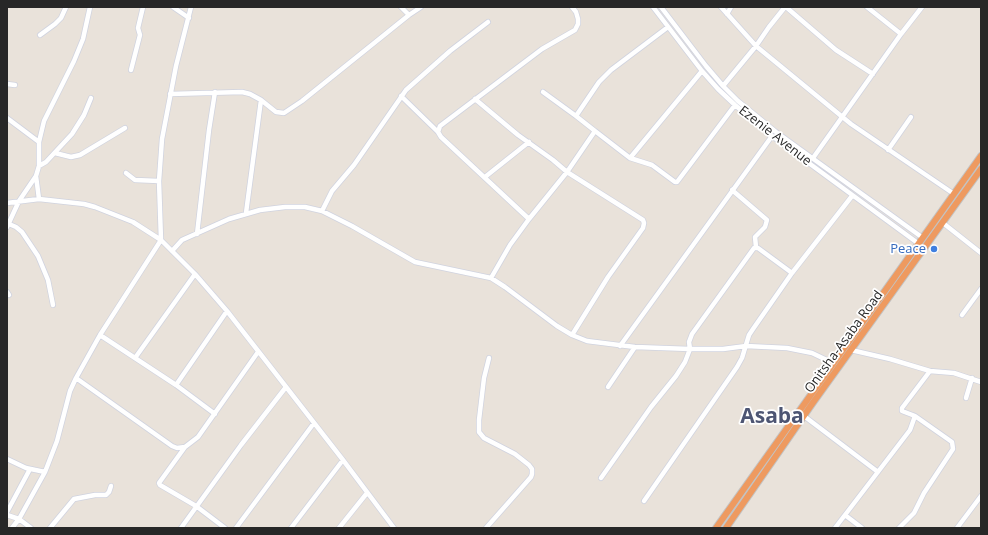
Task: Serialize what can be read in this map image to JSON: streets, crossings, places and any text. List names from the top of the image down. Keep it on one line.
{"streets":{"highway":["Onitsha-Asaba Road"],"street":["Ezenie Avenue"]},"districts":["Asaba"],"places":["Peace"]}
